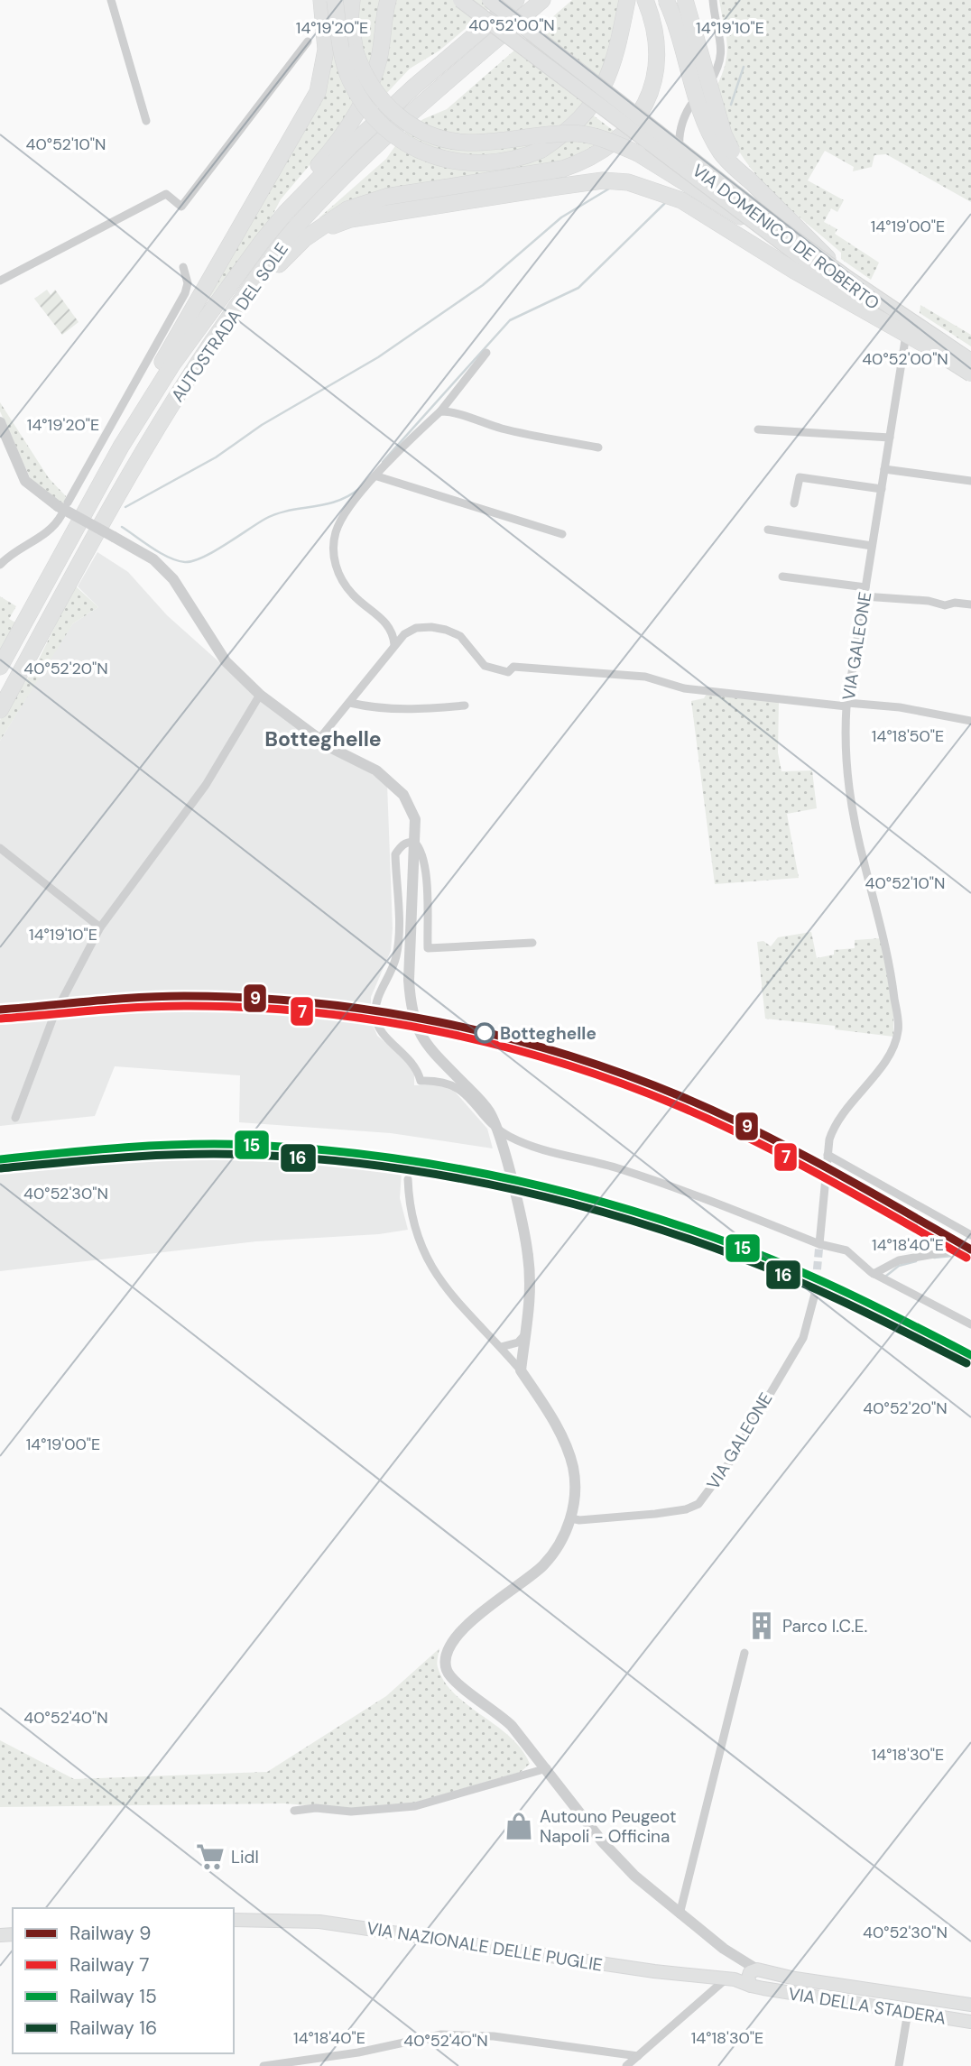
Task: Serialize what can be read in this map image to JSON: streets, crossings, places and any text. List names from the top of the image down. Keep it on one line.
{"streets":{"highway":["AUTOSTRADA DEL SOLE"],"main road":["VIA NAZIONALE DELLE PUGLIE","VIA DELLA STADERA"],"street":["VIA DOMENICO DE ROBERTO","VIA GALEONE"]},"crossings":[["VIA DOMENICO DE ROBERTO","VIA GALEONE"],["VIA NAZIONALE DELLE PUGLIE","VIA DELLA STADERA"]],"districts":["Botteghelle"],"places":{"other":["Botteghelle"],"building":["Parco I.C.E."],"shop":["Autouno Peugeot Napoli - Officina"],"supermarket":["Lidl"]},"lines":["rail line 9","rail line 7","rail line 15","rail line 16"],"legend":["Railway 9","Railway 7","Railway 15","Railway 16"],"coordinates":["40°52'00\"N","14°19'20\"E","14°19'10\"E","40°52'10\"N","14°19'00\"E","40°52'20\"N","14°18'50\"E","40°52'30\"N","14°18'40\"E","40°52'40\"N","14°18'30\"E"]}
